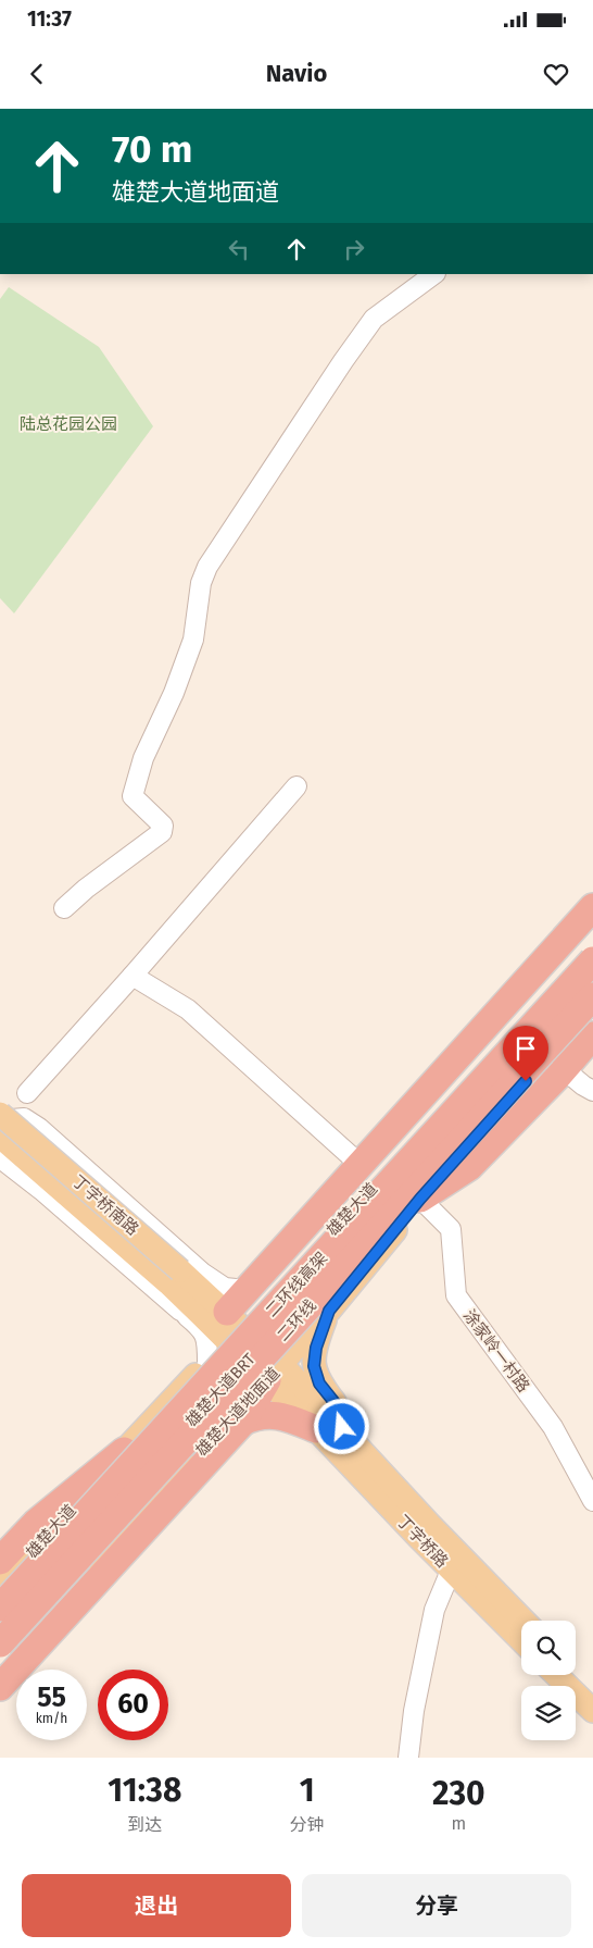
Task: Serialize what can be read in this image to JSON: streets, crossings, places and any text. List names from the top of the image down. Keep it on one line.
{"streets":{"highway":["二环线高架","二环线"],"main road":["丁字桥南路","雄楚大道","雄楚大道地面道","丁字桥路"],"street":["涂家岭一村路","雄楚大道BRT"]},"crossings":[["丁字桥南路","雄楚大道"],["丁字桥南路","雄楚大道BRT"],["丁字桥南路","雄楚大道地面道"],["丁字桥南路","丁字桥路"],["涂家岭一村路","雄楚大道地面道"]],"parks":["陆总花园公园"],"page":{"status":"11:37","header":"Navio","turn":["70 m","雄楚大道地面道"],"speed":"55 km/h","limit":"60","eta":["11:38","到达","1","分钟","230","m"],"buttons":["退出","分享"]}}
